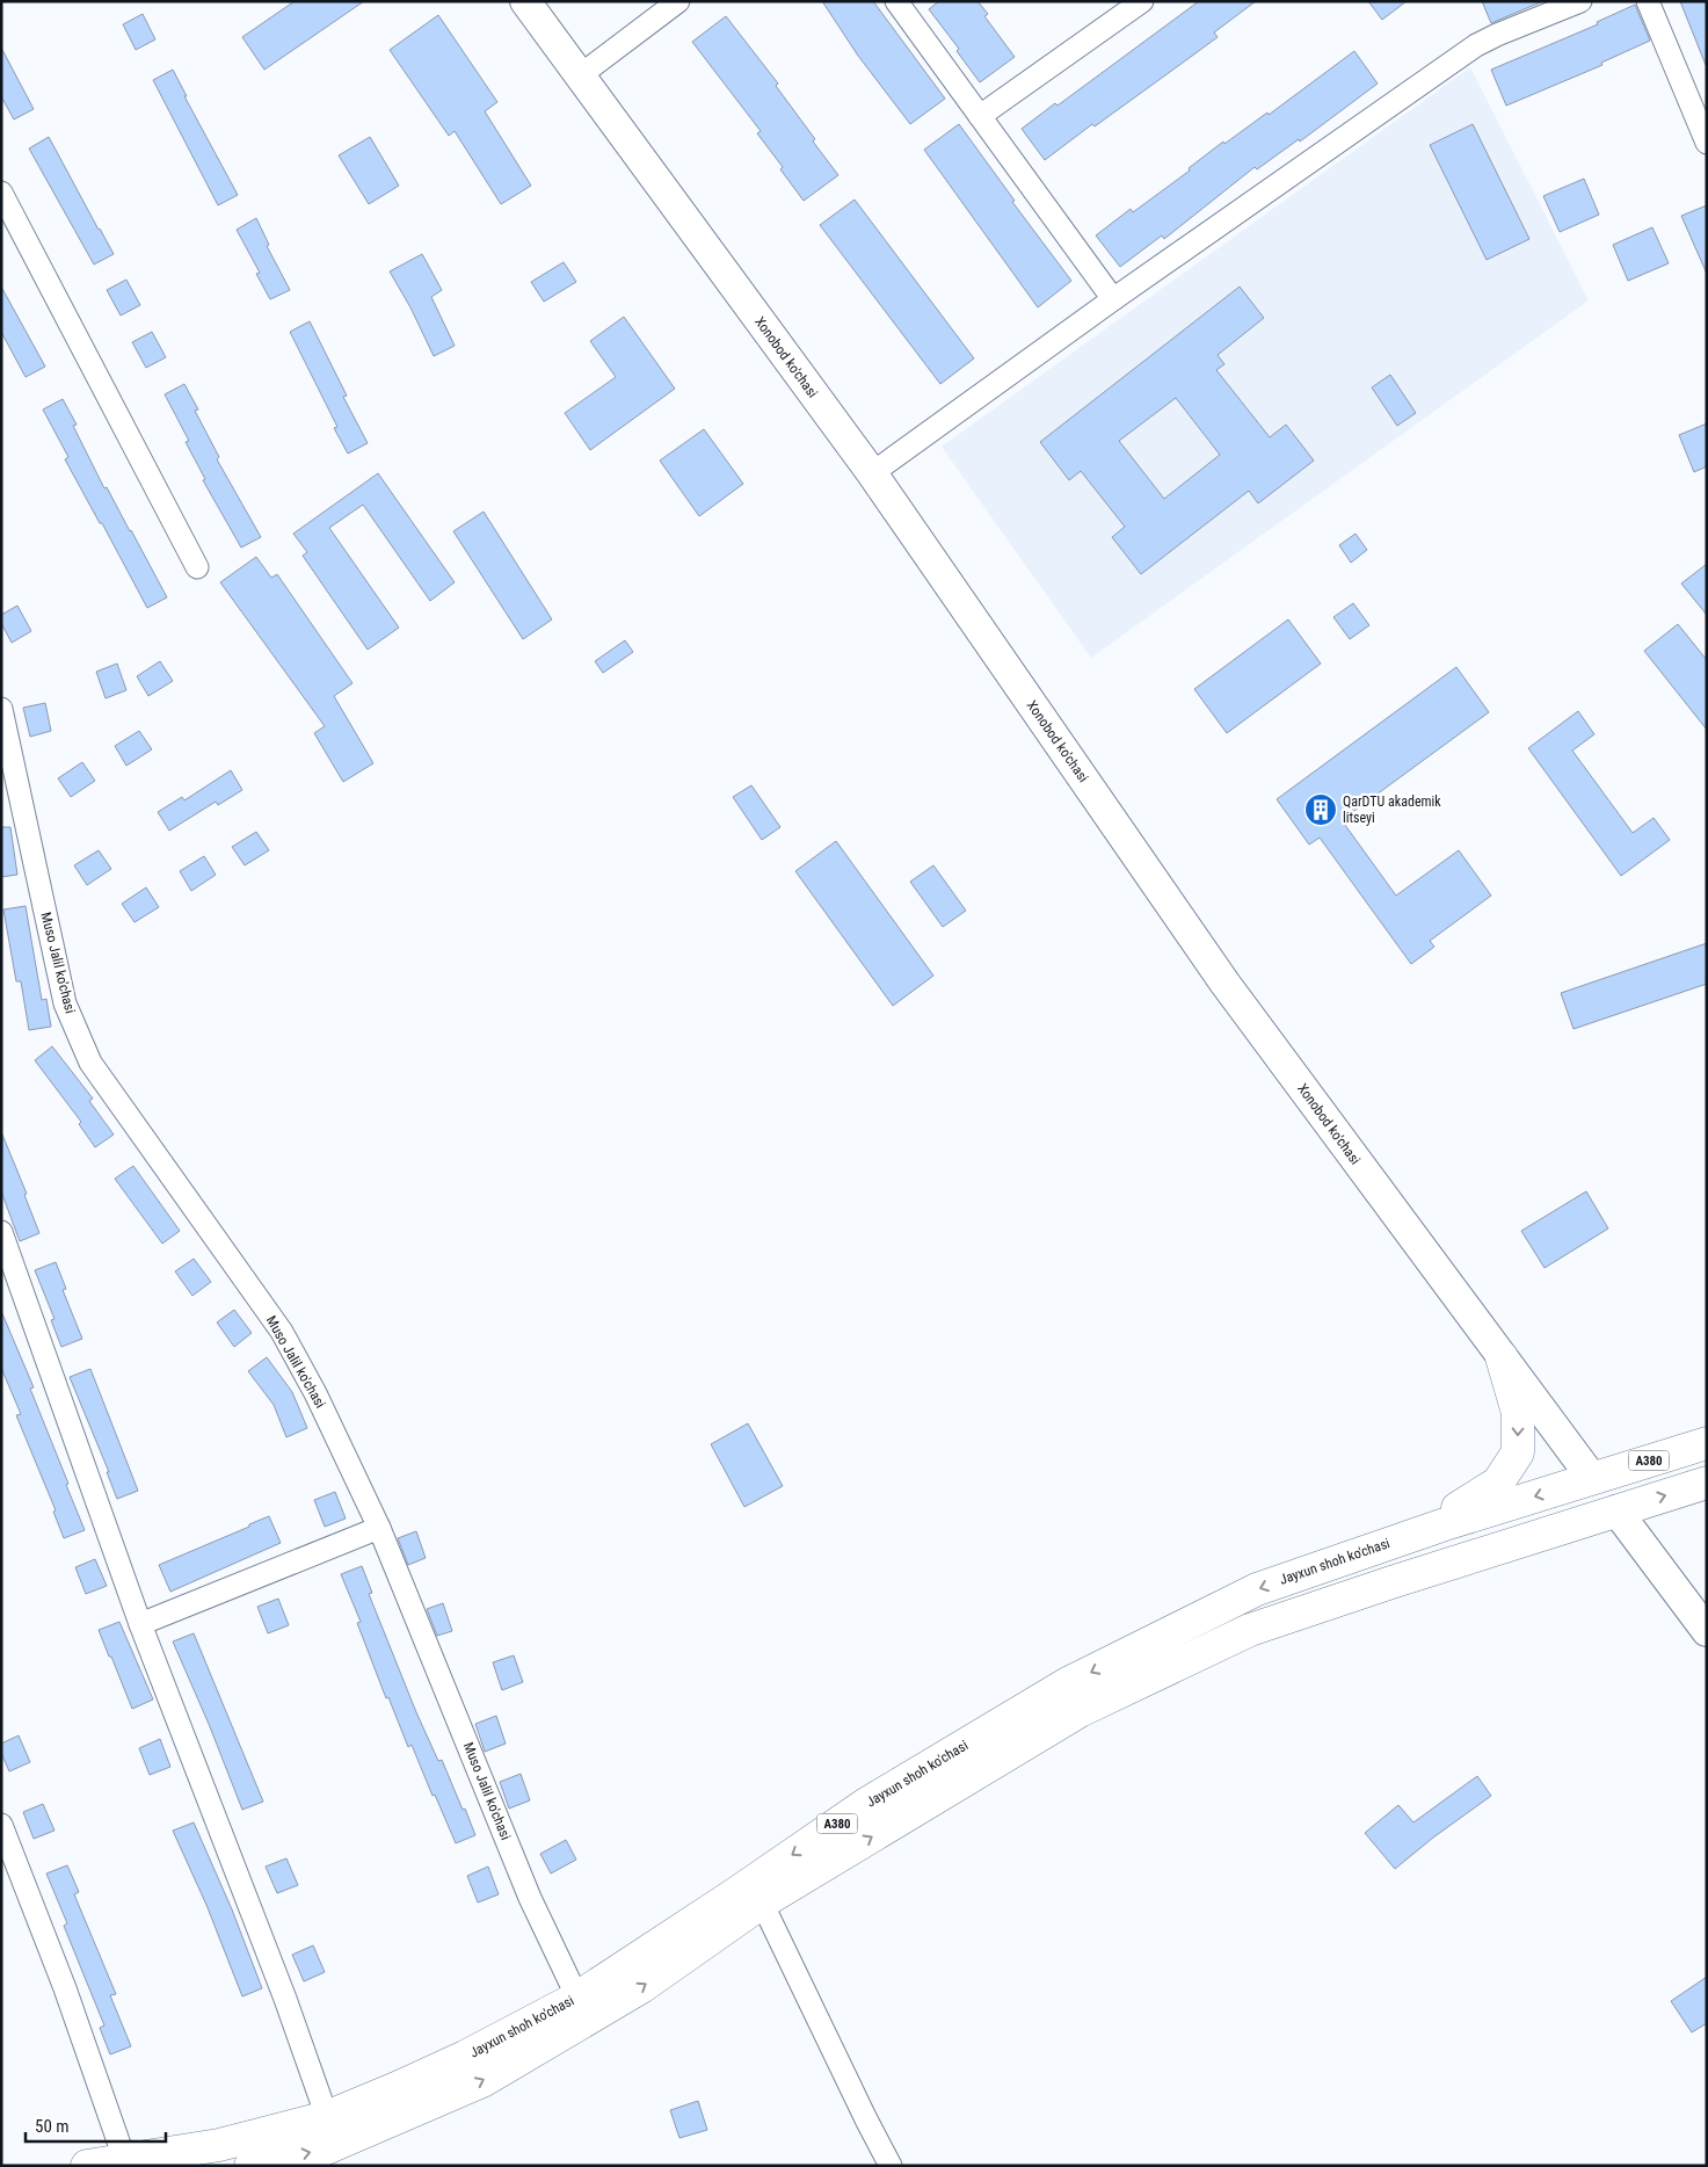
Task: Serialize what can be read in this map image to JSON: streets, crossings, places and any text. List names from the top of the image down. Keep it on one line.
{"streets":{"highway":["A380","Jayxun shoh ko'chasi"],"main road":["Xonobod ko'chasi"],"street":["Muso Jalil ko'chasi"]},"crossings":[["Xonobod ko'chasi","Jayxun shoh ko'chasi"],["Muso Jalil ko'chasi","Jayxun shoh ko'chasi"]],"places":{"building":["QarDTU akademik litseyi"]},"scale_bar":"50 m"}
